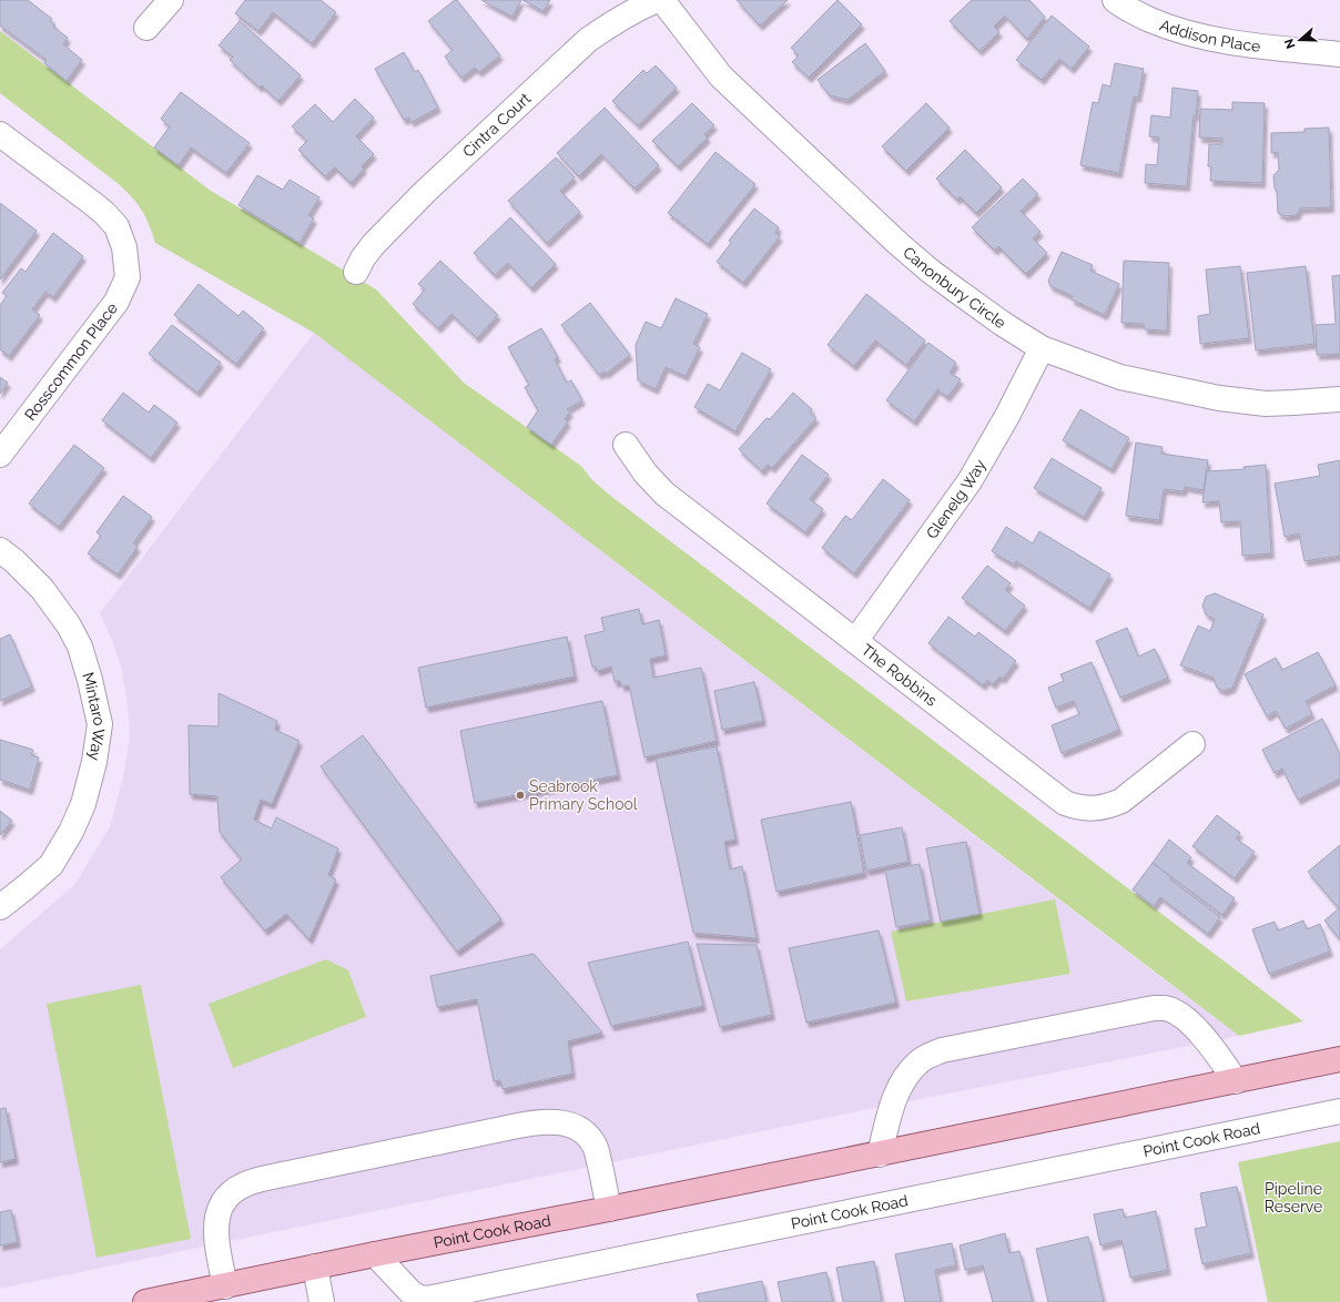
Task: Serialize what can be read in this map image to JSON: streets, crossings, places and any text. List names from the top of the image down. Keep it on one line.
{"streets":{"main road":["Point Cook Road"],"street":["Addison Place","Cintra Court","Canonbury Circle","Rosscommon Place","Glenelg Way","The Robbins","Mintaro Way"]},"crossings":[["Canonbury Circle","Glenelg Way"],["Glenelg Way","The Robbins"]],"parks":["Pipeline Reserve"],"places":["Seabrook Primary School"],"north":"left"}
